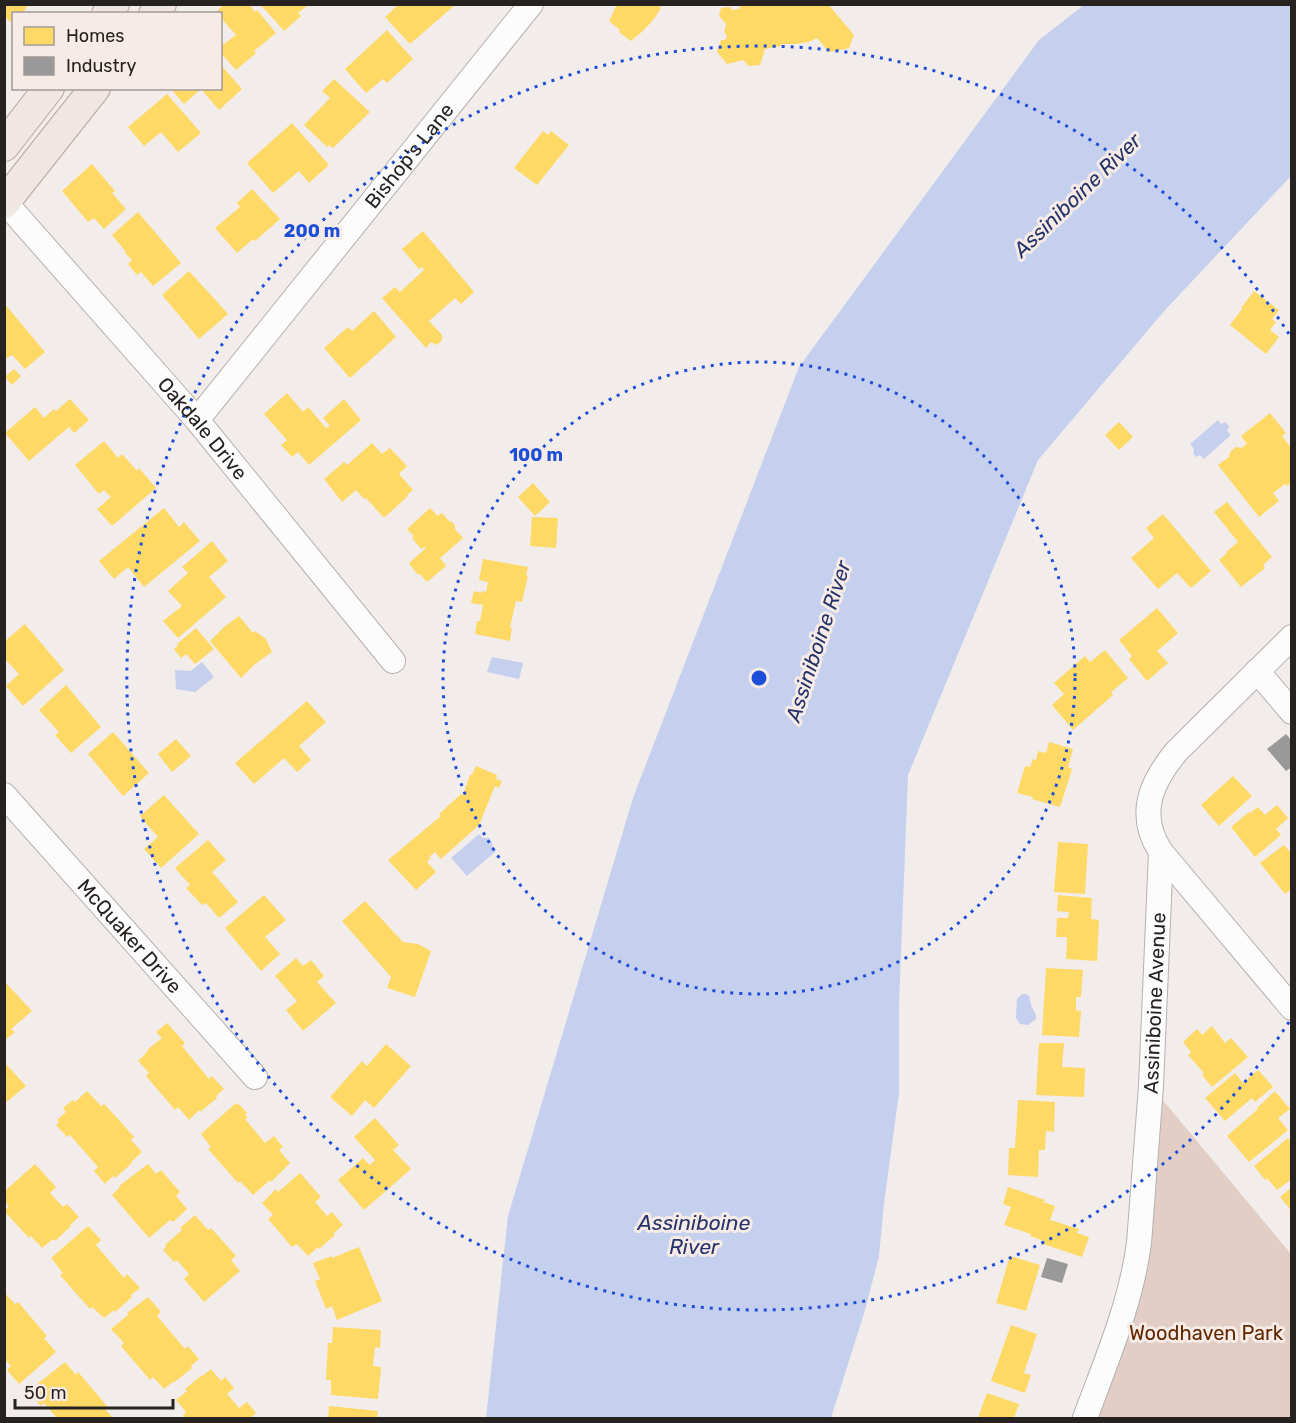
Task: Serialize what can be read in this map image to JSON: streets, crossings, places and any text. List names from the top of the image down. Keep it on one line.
{"streets":{"street":["Bishop's Lane","Oakdale Drive","McQuaker Drive","Assiniboine Avenue"]},"crossings":[["Bishop's Lane","Oakdale Drive"]],"water":["Assiniboine River"],"parks":["Woodhaven Park"],"legend":["Homes","Industry"],"scale_bar":"50 m","rings":["200 m","100 m"]}
